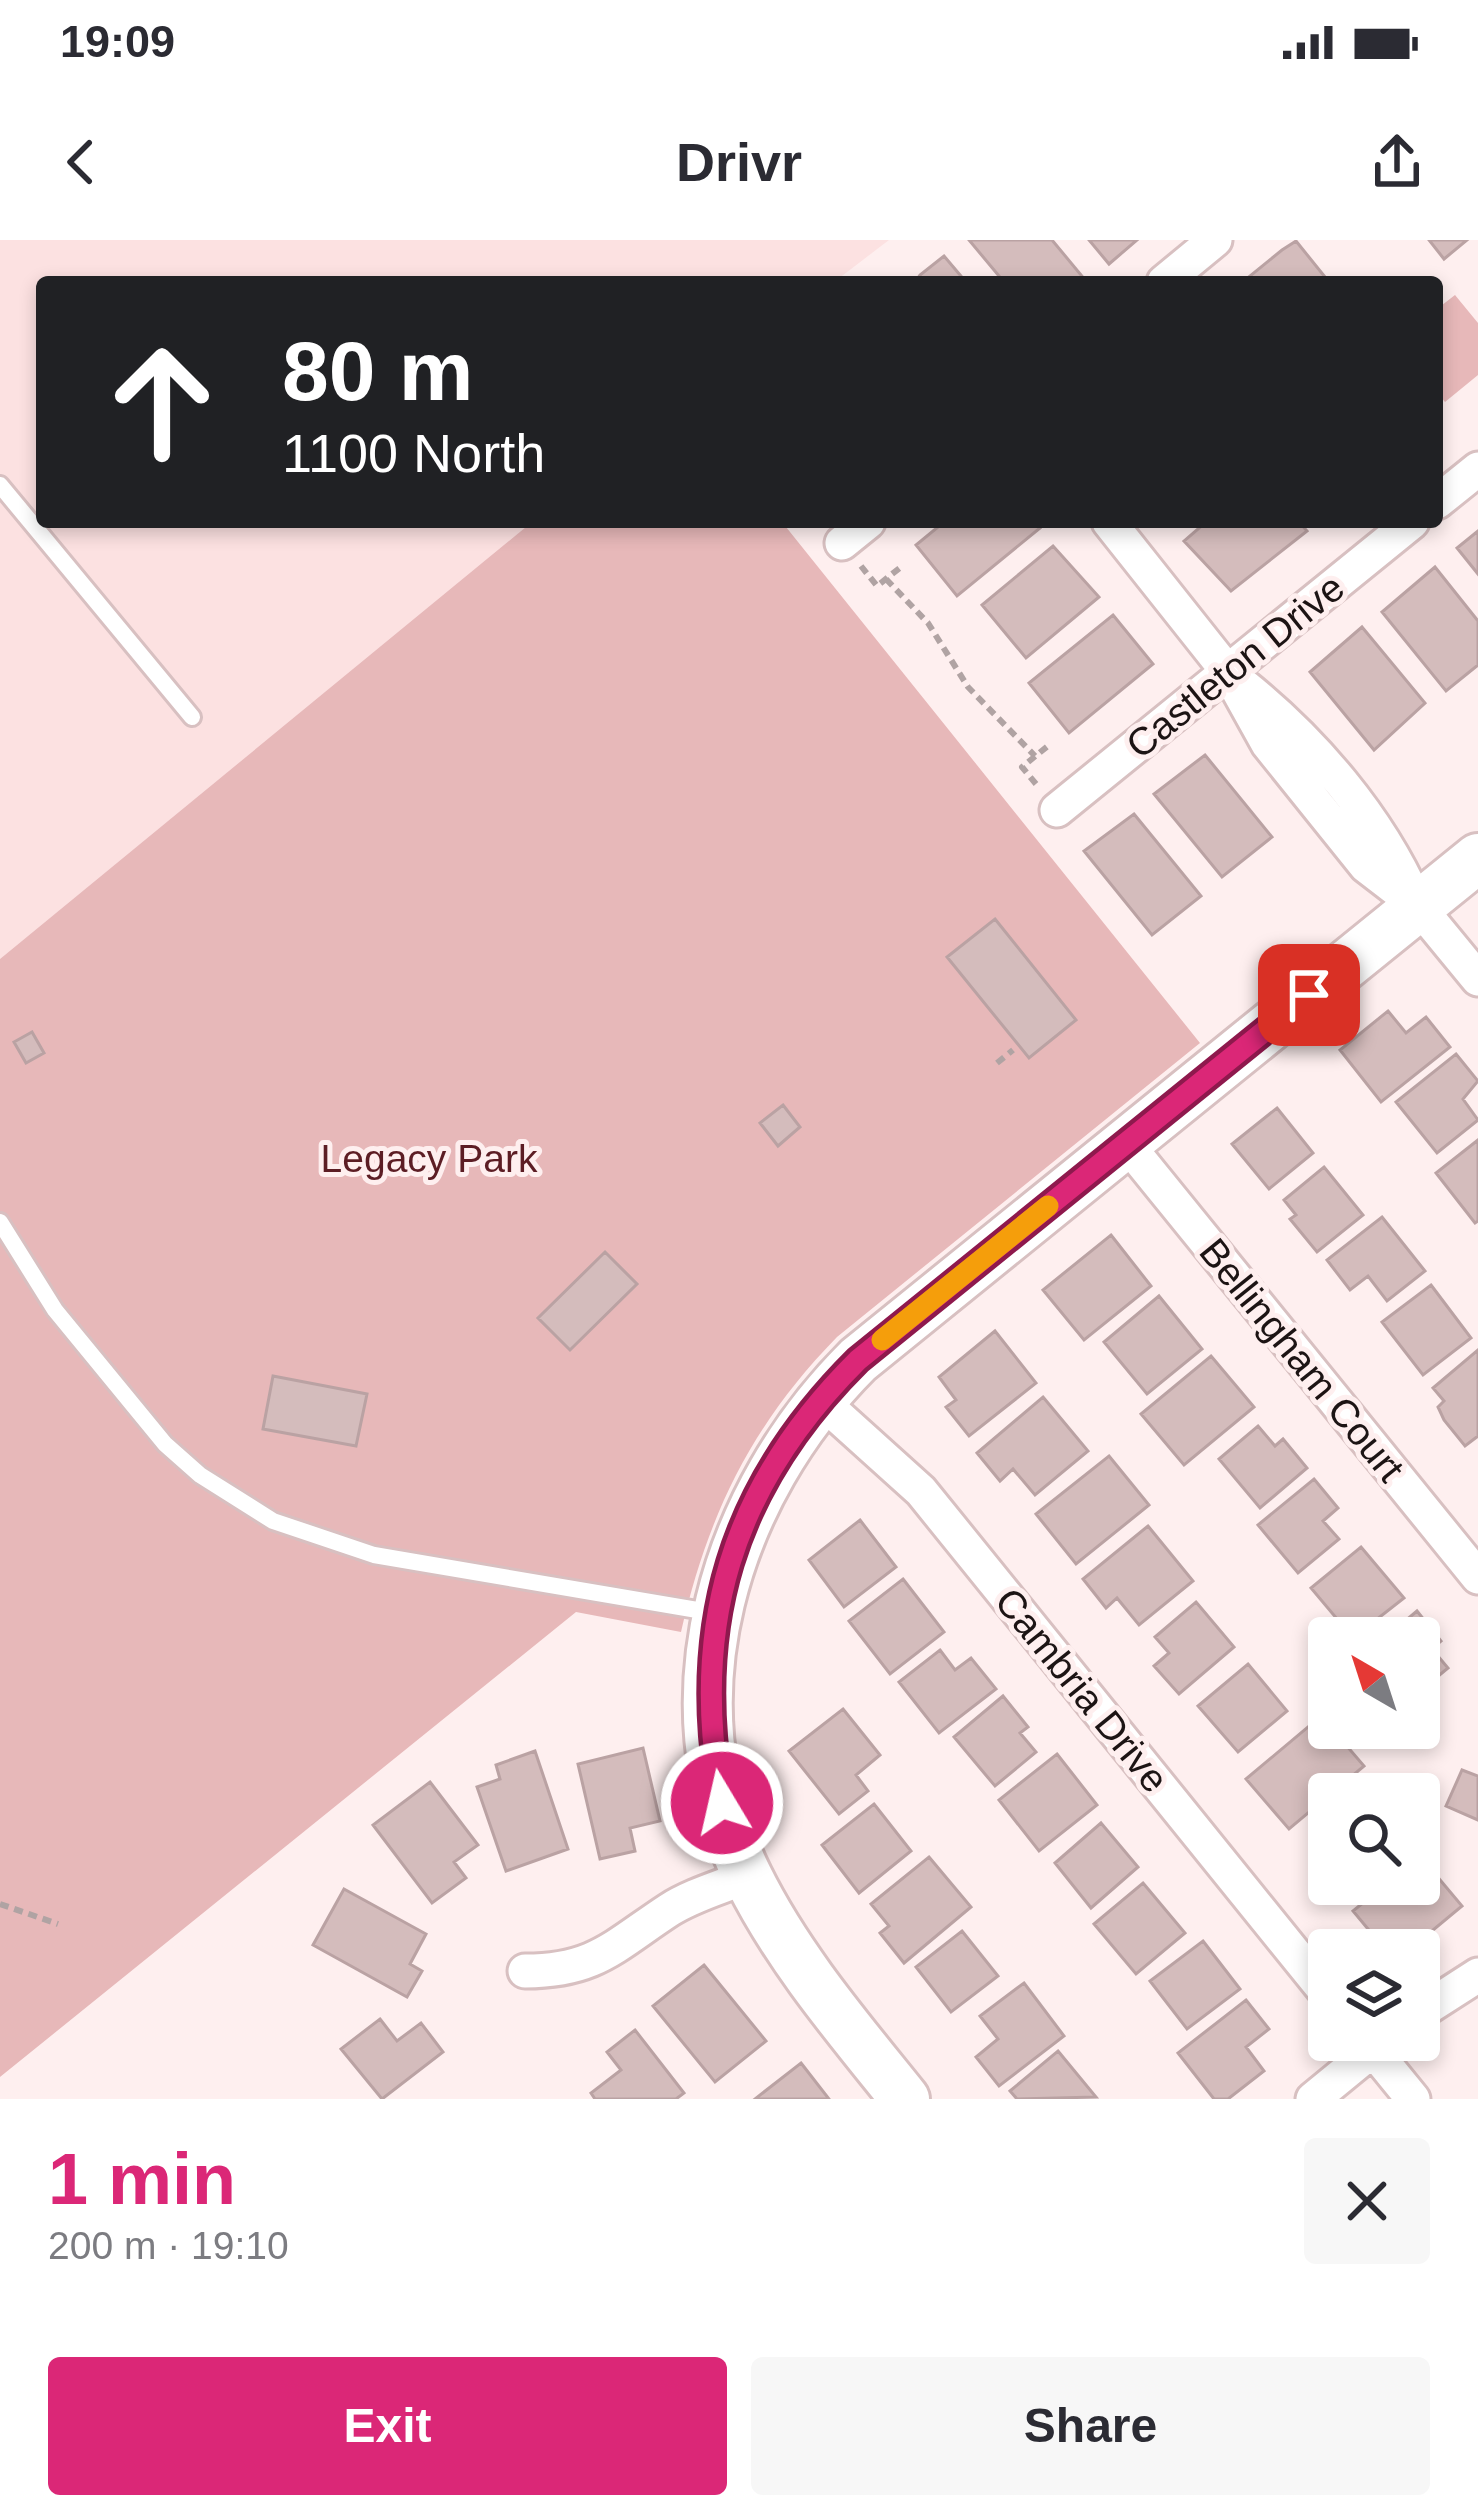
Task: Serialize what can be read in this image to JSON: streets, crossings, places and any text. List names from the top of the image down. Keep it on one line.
{"streets":{"street":["Castleton Drive","Bellingham Court","Cambria Drive"]},"parks":["Legacy Park"],"north":"top left","page":{"status":"19:09","header":"Drivr","turn":["80 m","1100 North"],"heading":["1 min","200 m · 19:10"],"buttons":["Exit","Share"]}}
